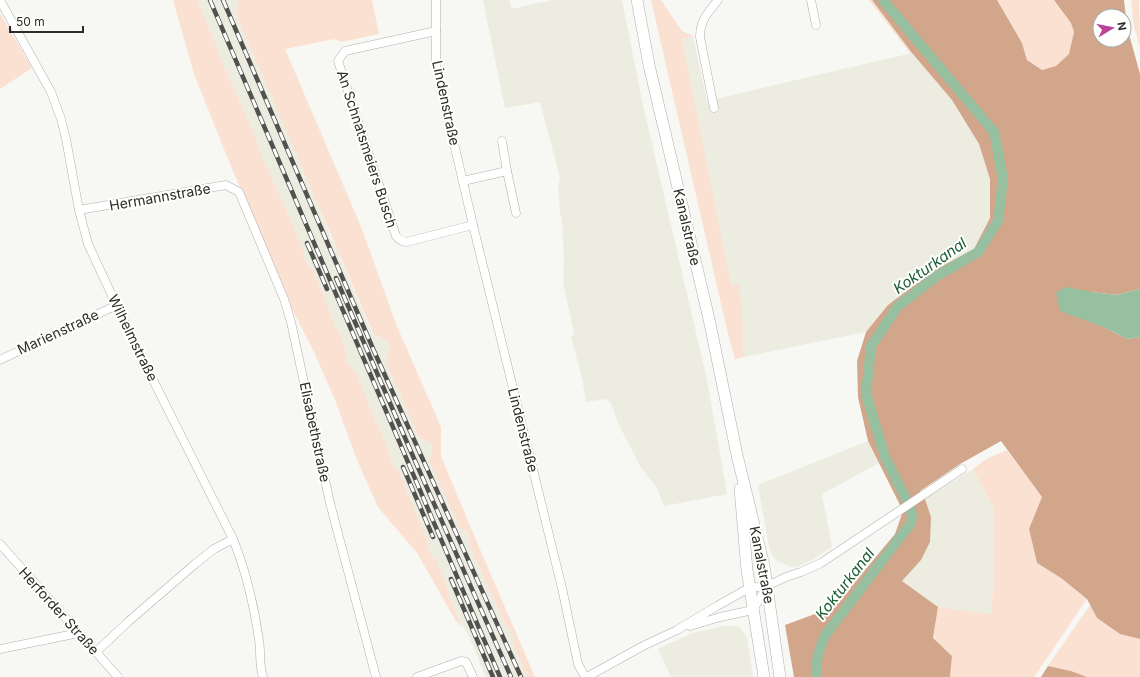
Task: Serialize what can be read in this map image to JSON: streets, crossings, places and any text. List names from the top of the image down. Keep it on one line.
{"streets":{"main road":["Kanalstraße"],"street":["Lindenstraße","An Schnatsmeiers Busch","Hermannstraße","Marienstraße","Wilhelmstraße","Elisabethstraße","Herforder Straße"]},"crossings":[["Lindenstraße","An Schnatsmeiers Busch"],["Hermannstraße","Wilhelmstraße"],["Hermannstraße","Elisabethstraße"],["Marienstraße","Wilhelmstraße"]],"water":["Kokturkanal"],"scale_bar":"50 m","north":"right"}
